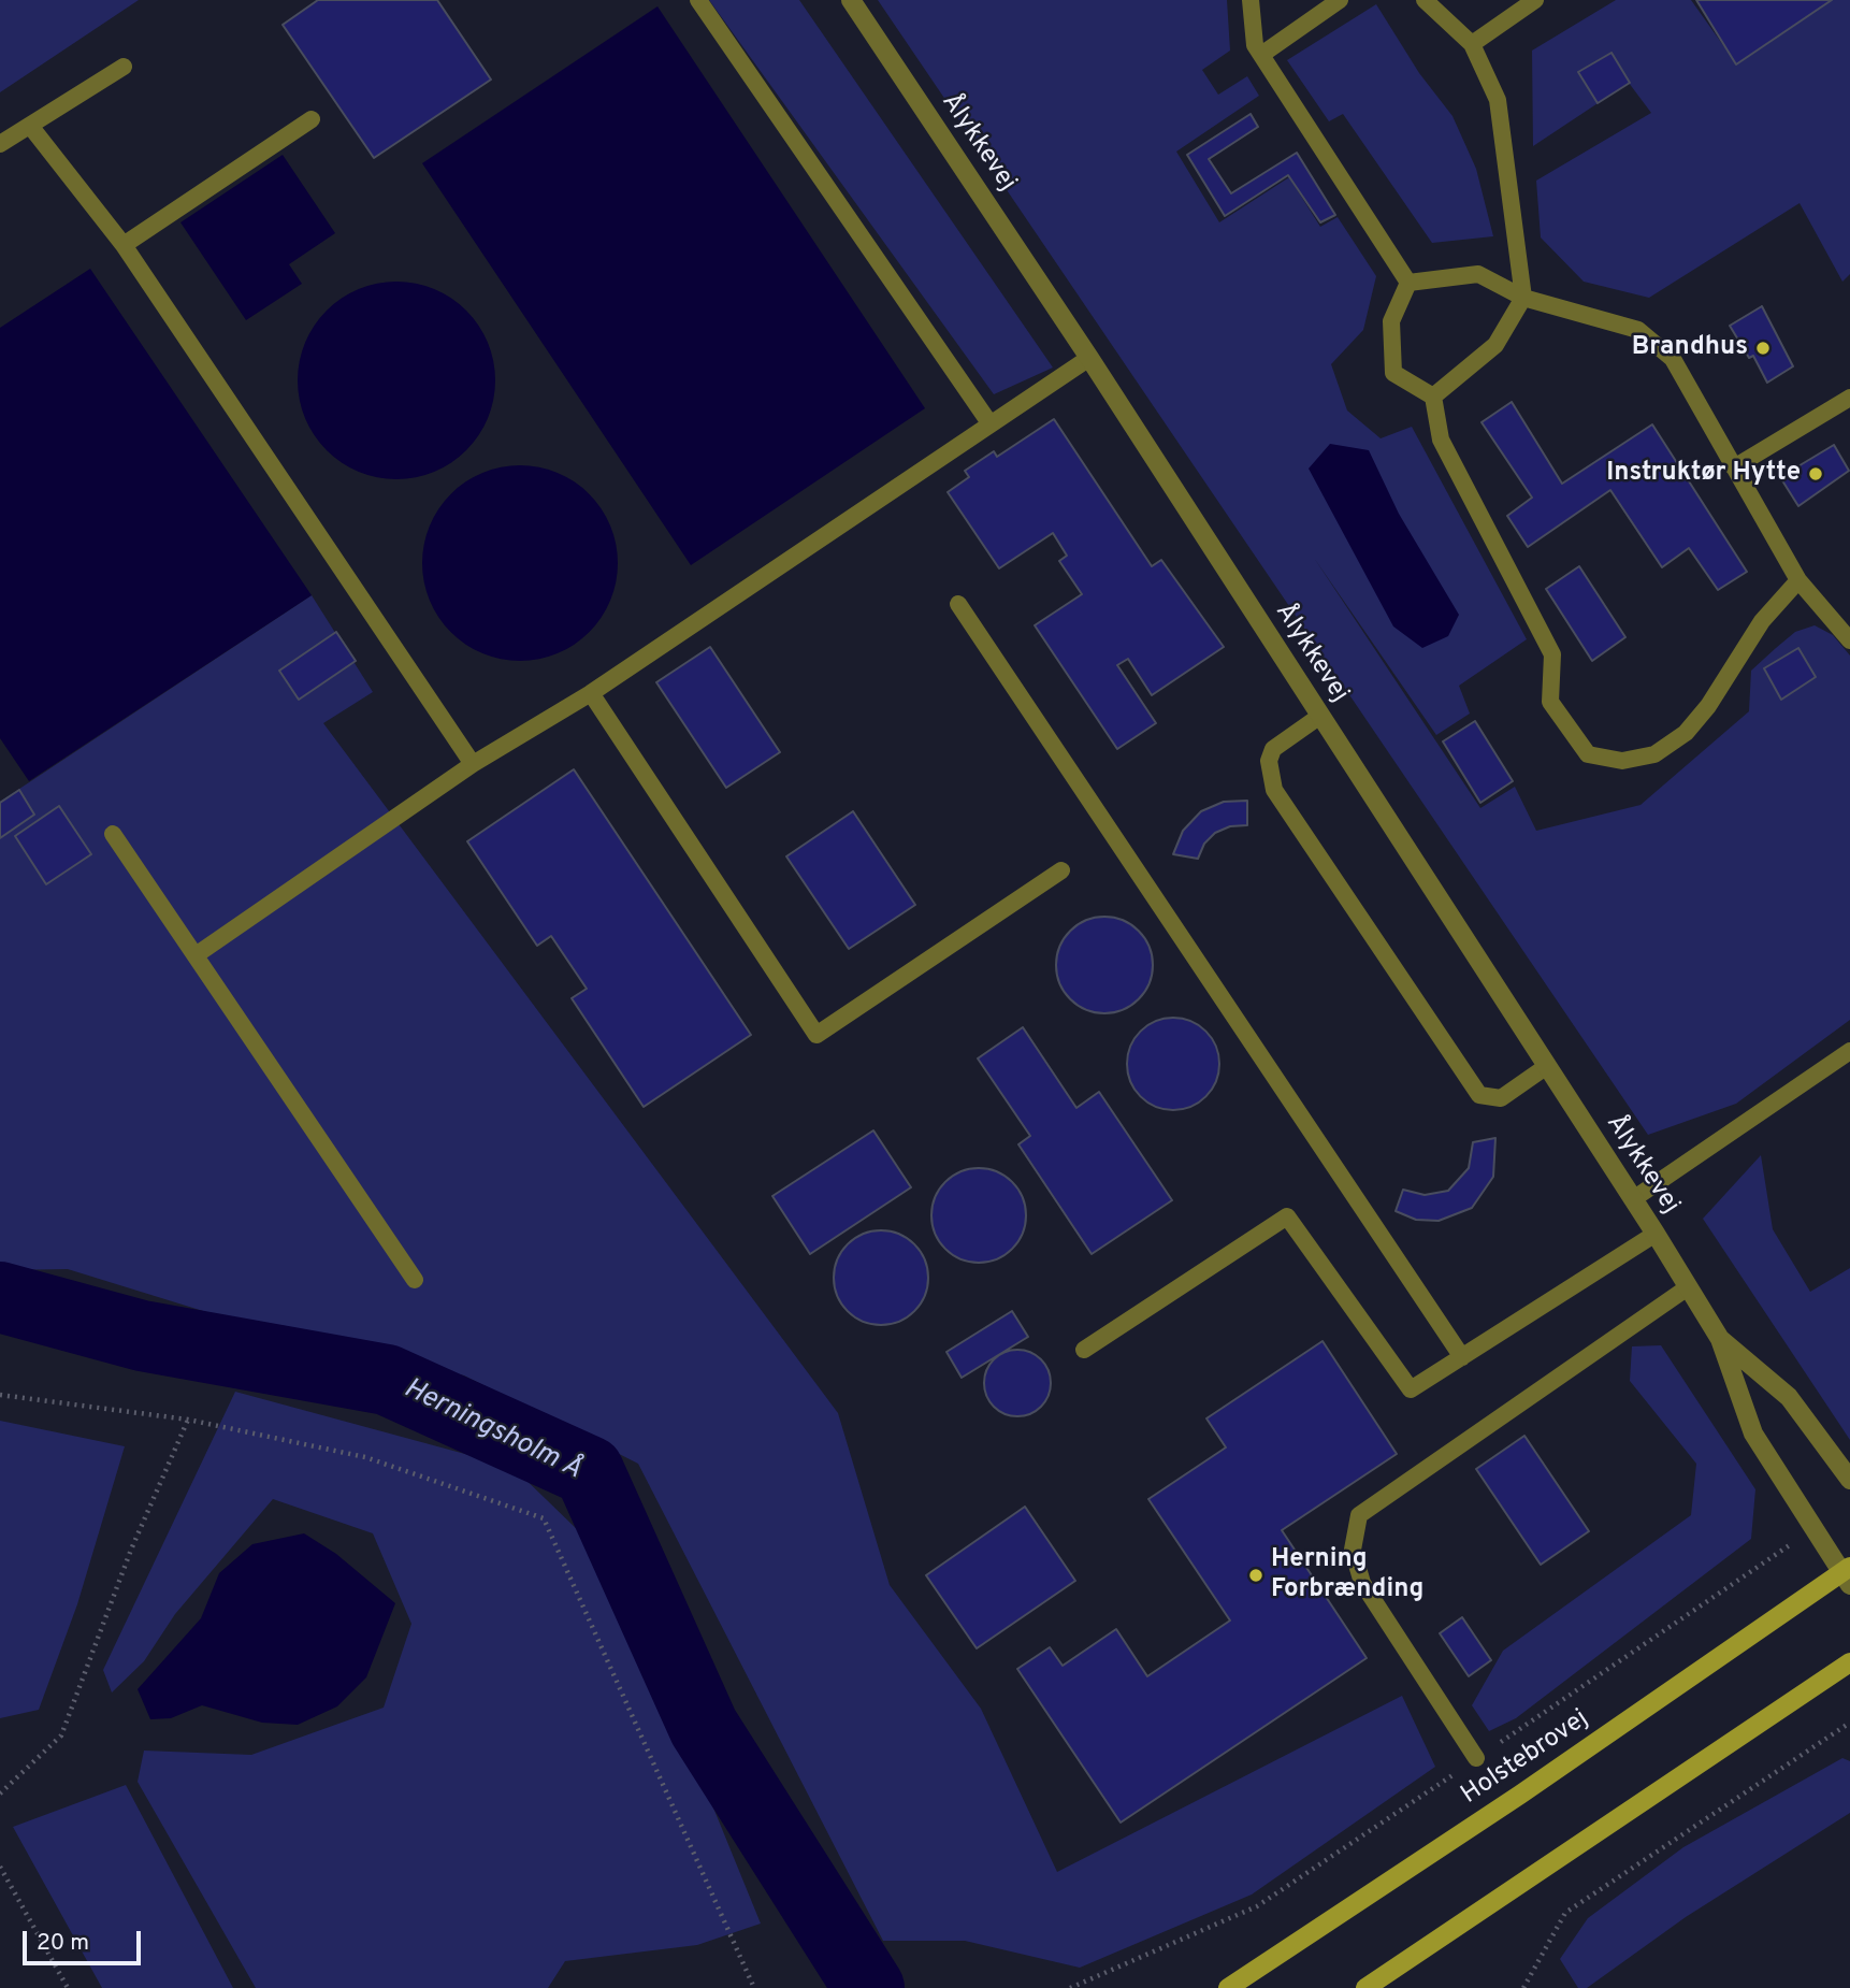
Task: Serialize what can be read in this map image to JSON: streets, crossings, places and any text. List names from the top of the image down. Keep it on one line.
{"streets":{"main road":["Holstebrovej"],"street":["Ålykkevej"]},"crossings":[["Ålykkevej","Holstebrovej"]],"water":["Herningsholm Å"],"places":["Brandhus","Instruktør Hytte","Herning Forbrænding"],"scale_bar":"20 m"}
